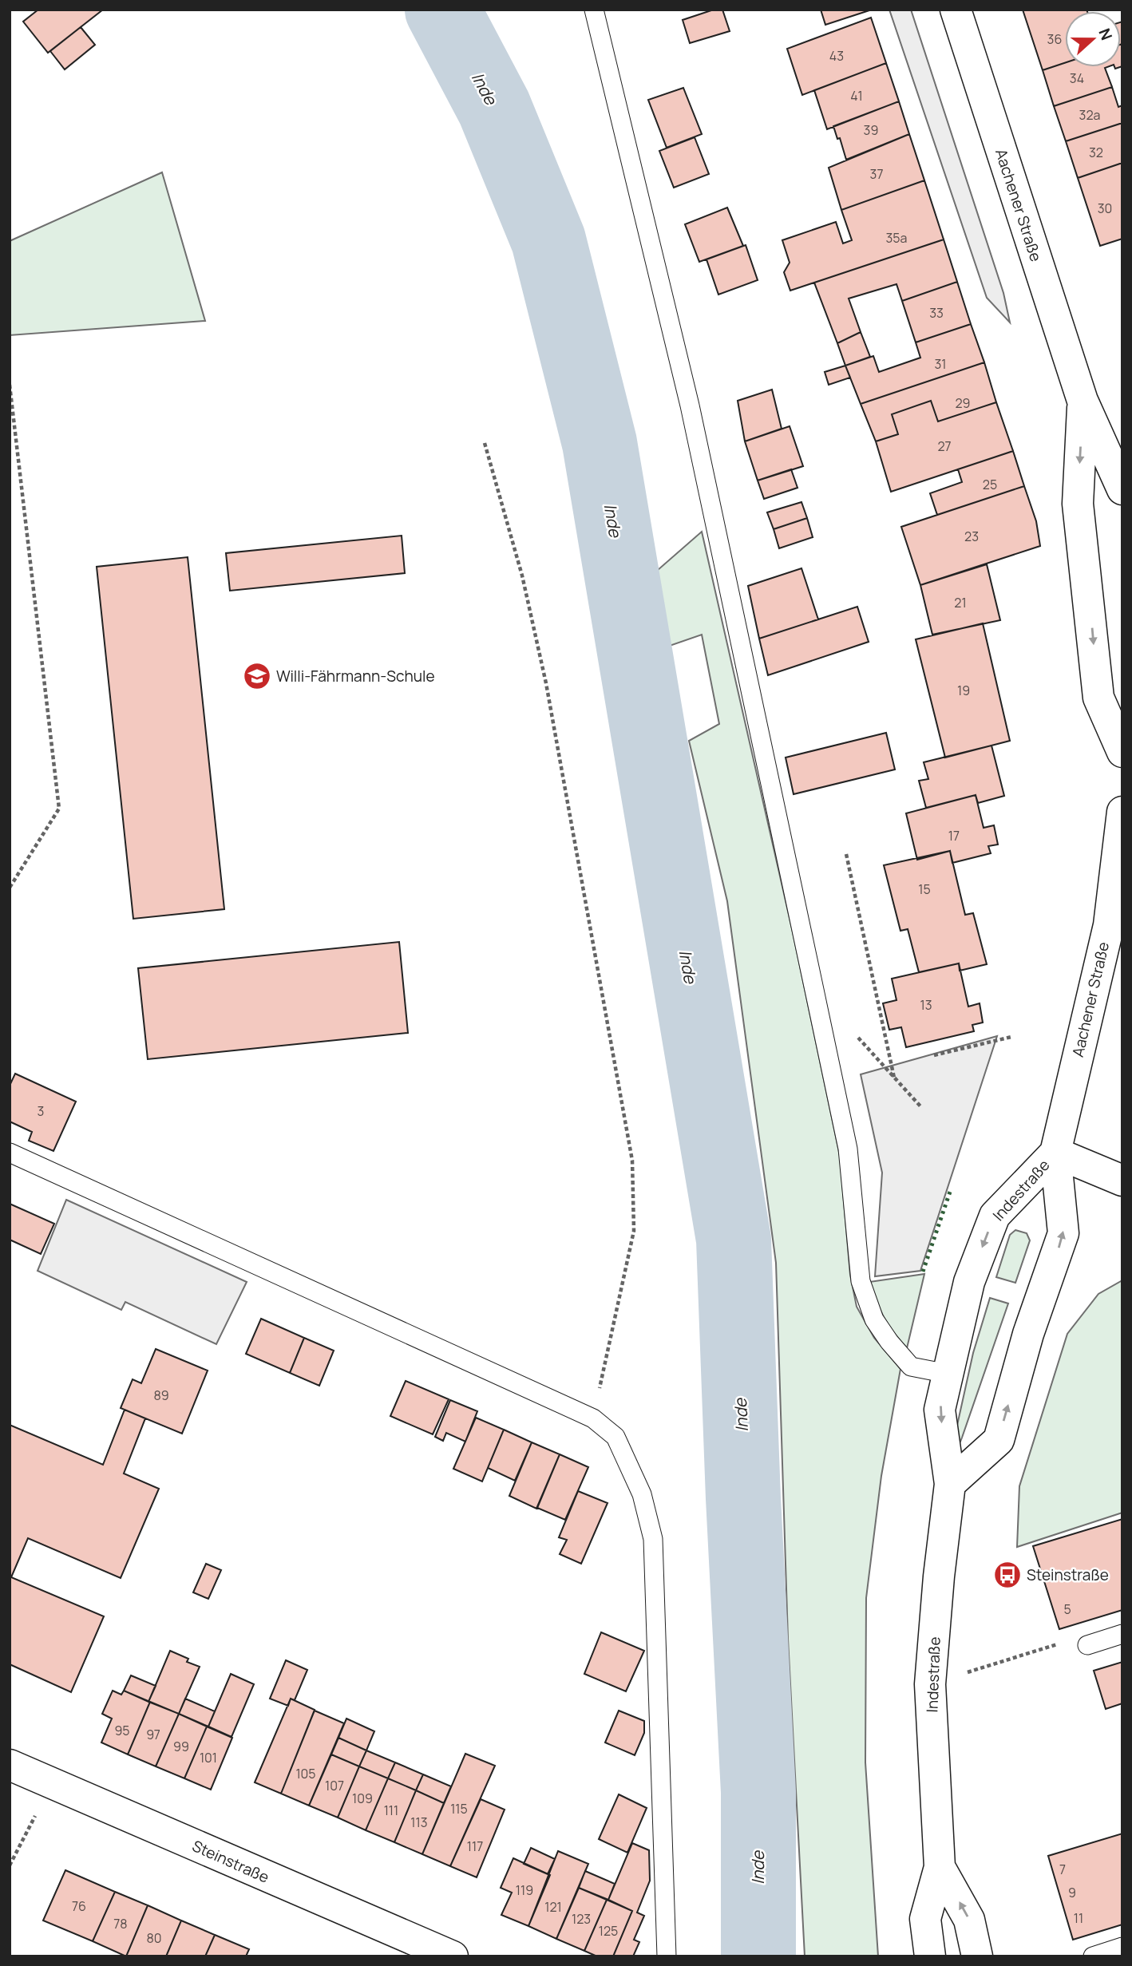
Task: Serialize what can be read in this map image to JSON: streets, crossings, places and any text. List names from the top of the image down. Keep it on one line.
{"streets":{"main road":["Aachener Straße","Indestraße","Steinstraße"]},"crossings":[["Aachener Straße","Indestraße"]],"water":["Inde"],"places":{"school or university":["Willi-Fährmann-Schule"],"bus stop":["Steinstraße"]},"house_numbers":["36","43","34","41","32a","39","32","37","30","35a","33","31","29","27","25","23","21","19","17","15","13","3","89","5","95","97","99","101","105","107","109","115","111","113","117","7","119","9","76","121","11","123","78","125","80"],"north":"right"}
